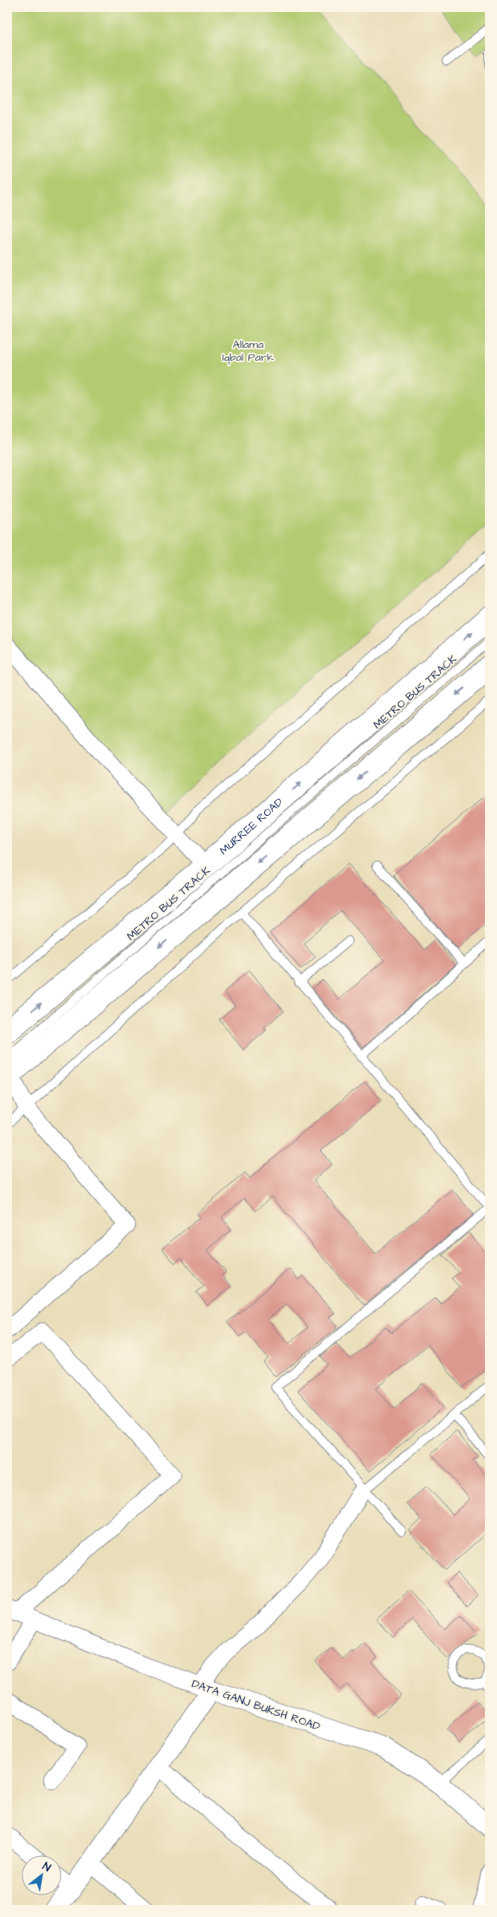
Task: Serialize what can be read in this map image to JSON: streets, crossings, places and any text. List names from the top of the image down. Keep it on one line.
{"streets":{"main road":["MURREE ROAD"],"street":["DATA GANJ BUKSH ROAD"],"lane":["METRO BUS TRACK"]},"parks":["Allama Iqbal Park"],"north":"top right"}
